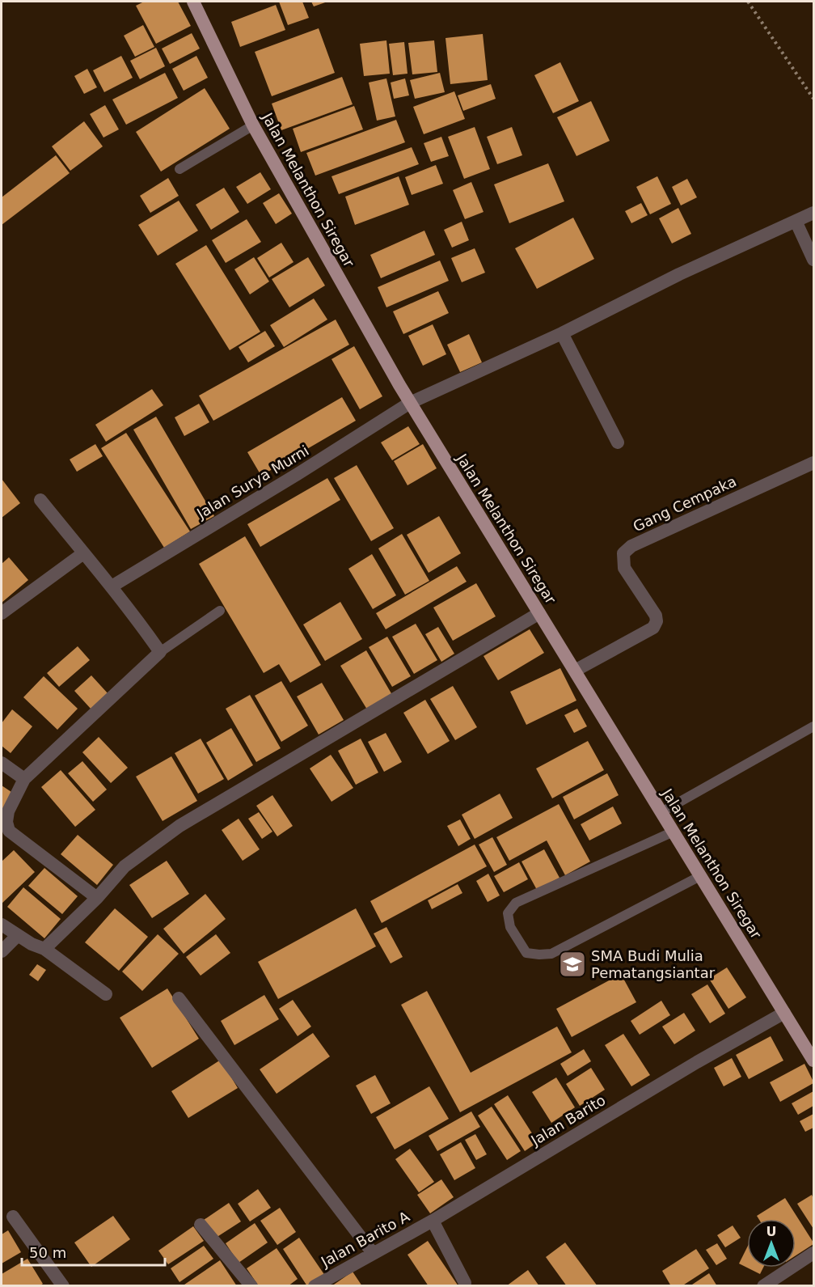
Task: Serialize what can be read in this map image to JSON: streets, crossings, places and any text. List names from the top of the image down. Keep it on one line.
{"streets":{"main road":["Jalan Melanthon Siregar"],"street":["Jalan Surya Murni","Gang Cempaka","Jalan Barito","Jalan Barito A"]},"crossings":[["Jalan Melanthon Siregar","Jalan Surya Murni"],["Jalan Melanthon Siregar","Gang Cempaka"],["Jalan Melanthon Siregar","Jalan Barito"],["Jalan Barito","Jalan Barito A"]],"places":{"school or university":["SMA Budi Mulia Pematangsiantar"]},"scale_bar":"50 m","north":"top"}
